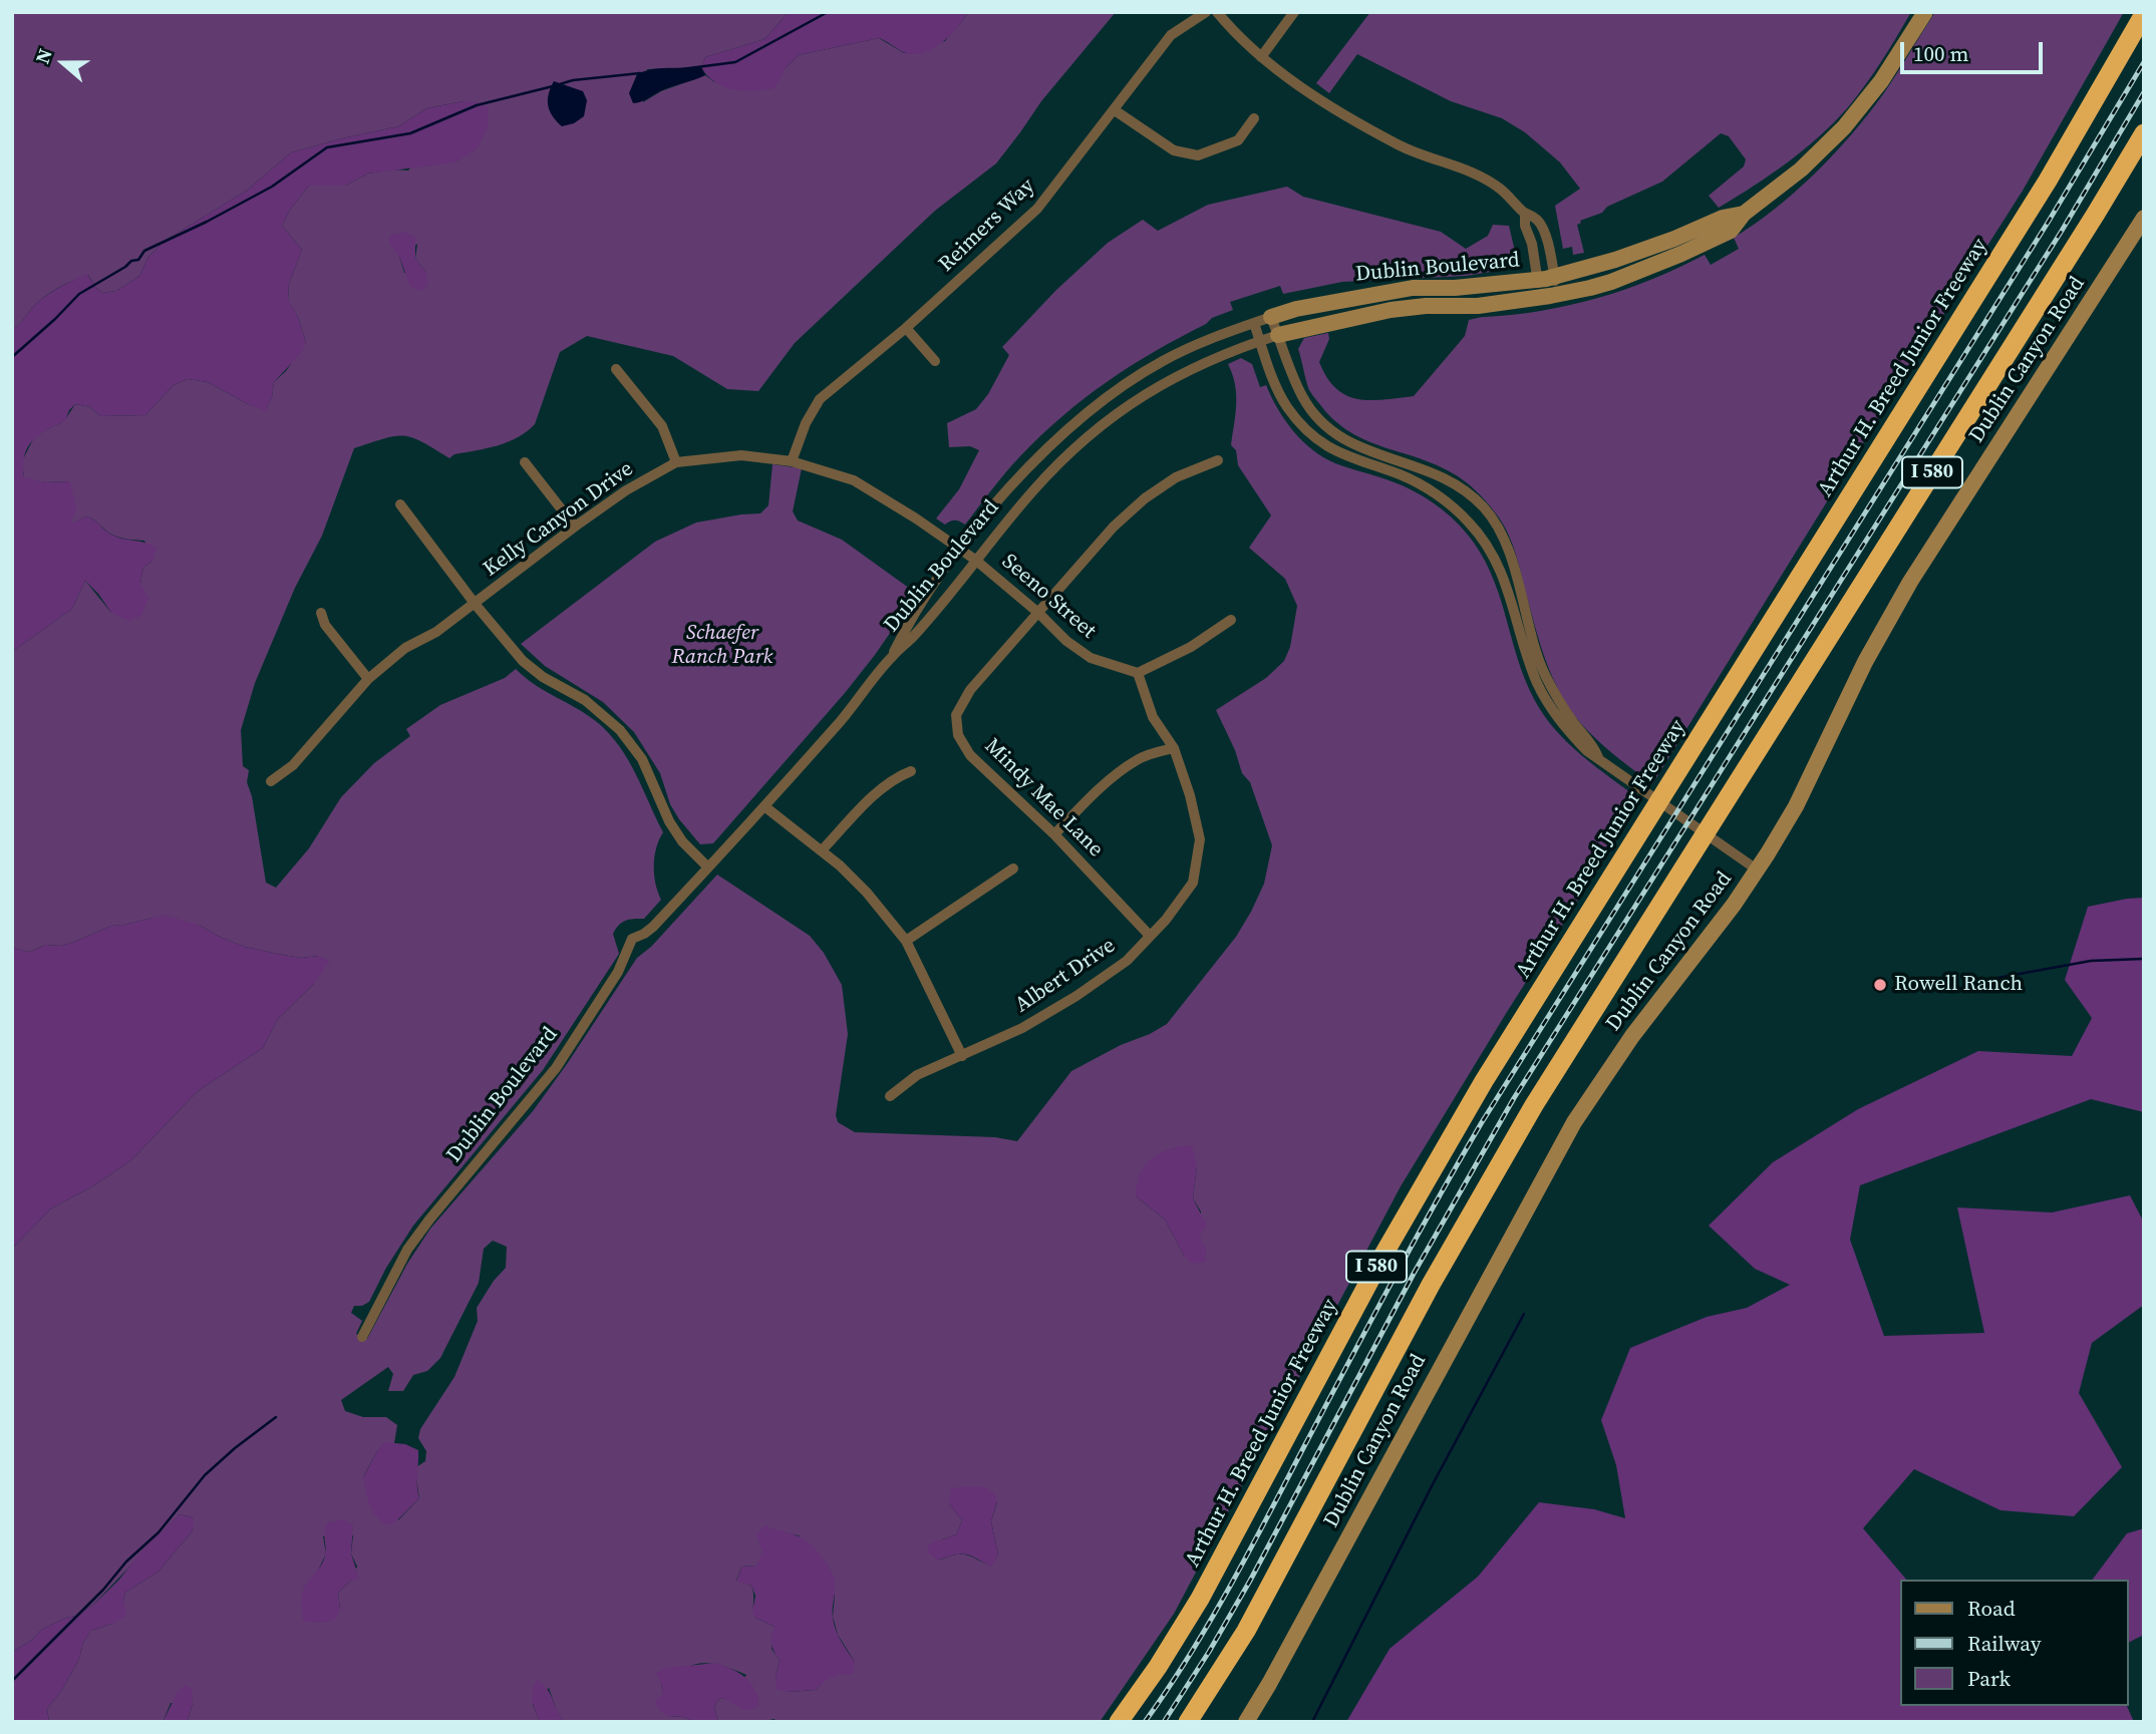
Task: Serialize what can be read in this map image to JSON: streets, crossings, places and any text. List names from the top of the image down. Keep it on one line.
{"streets":{"highway":["Arthur H. Breed Junior Freeway","I 580"],"main road":["Dublin Boulevard","Dublin Canyon Road"],"street":["Reimers Way","Kelly Canyon Drive","Seeno Street","Mindy Mae Lane","Albert Drive"]},"crossings":[["Reimers Way","Kelly Canyon Drive"],["Dublin Boulevard","Kelly Canyon Drive"],["Dublin Boulevard","Seeno Street"],["Kelly Canyon Drive","Seeno Street"],["Seeno Street","Mindy Mae Lane"],["Seeno Street","Albert Drive"],["Mindy Mae Lane","Albert Drive"]],"parks":["Schaefer Ranch Park"],"places":["Rowell Ranch"],"legend":["Road","Railway","Park"],"scale_bar":"100 m","north":"left"}
